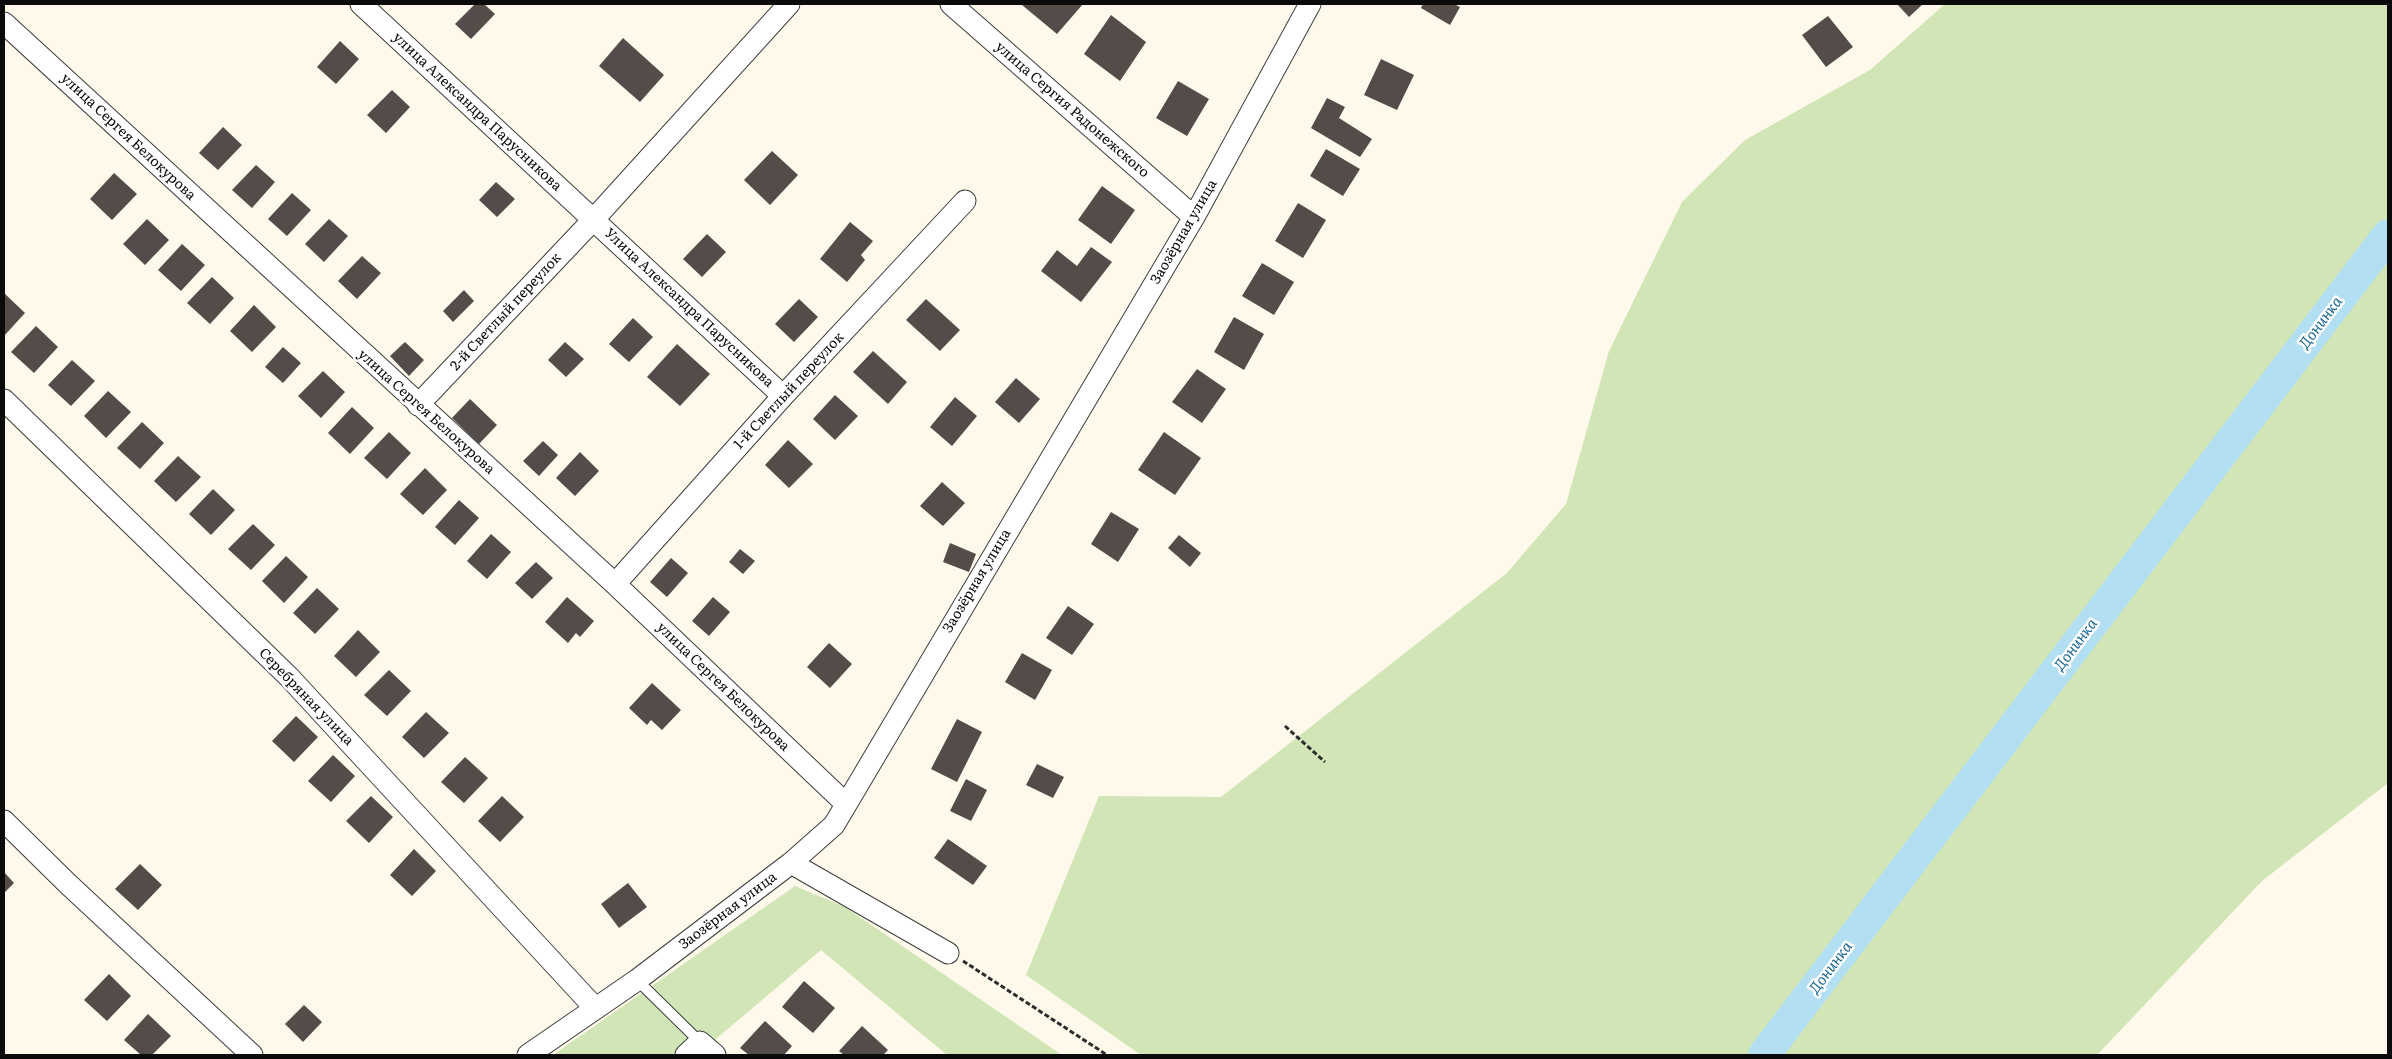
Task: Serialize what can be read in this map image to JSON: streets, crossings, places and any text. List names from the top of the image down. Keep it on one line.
{"streets":{"street":["улица Сергия Радонежского","улица Александра Парусникова","улица Сергея Белокурова","Заозёрная улица","Улица Александра Парусникова","2-й Светлый переулок","1-й Светлый переулок","Серебряная улица"]},"crossings":[["улица Сергия Радонежского","Заозёрная улица"],["улица Александра Парусникова","Улица Александра Парусникова"],["улица Александра Парусникова","2-й Светлый переулок"],["улица Сергея Белокурова","Заозёрная улица"],["улица Сергея Белокурова","2-й Светлый переулок"],["улица Сергея Белокурова","1-й Светлый переулок"],["Заозёрная улица","Серебряная улица"],["Улица Александра Парусникова","2-й Светлый переулок"],["Улица Александра Парусникова","1-й Светлый переулок"]],"water":["Донинка"]}
